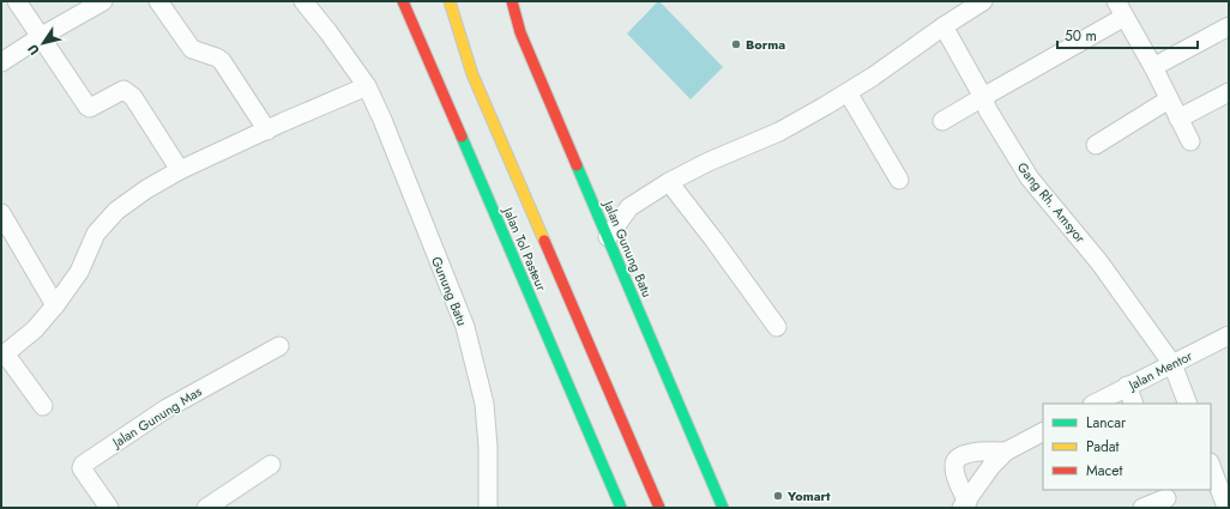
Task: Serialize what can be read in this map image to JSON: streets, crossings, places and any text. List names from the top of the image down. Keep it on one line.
{"streets":{"main road":["Jalan Tol Pasteur","Jalan Gunung Batu"],"street":["Gang Rh. Amsyor","Gunung Batu","Jalan Mentor","Jalan Gunung Mas"]},"crossings":[["Gang Rh. Amsyor","Jalan Mentor"]],"places":["Borma","Yomart"],"legend":["Lancar","Padat","Macet"],"scale_bar":"50 m","north":"bottom left"}
